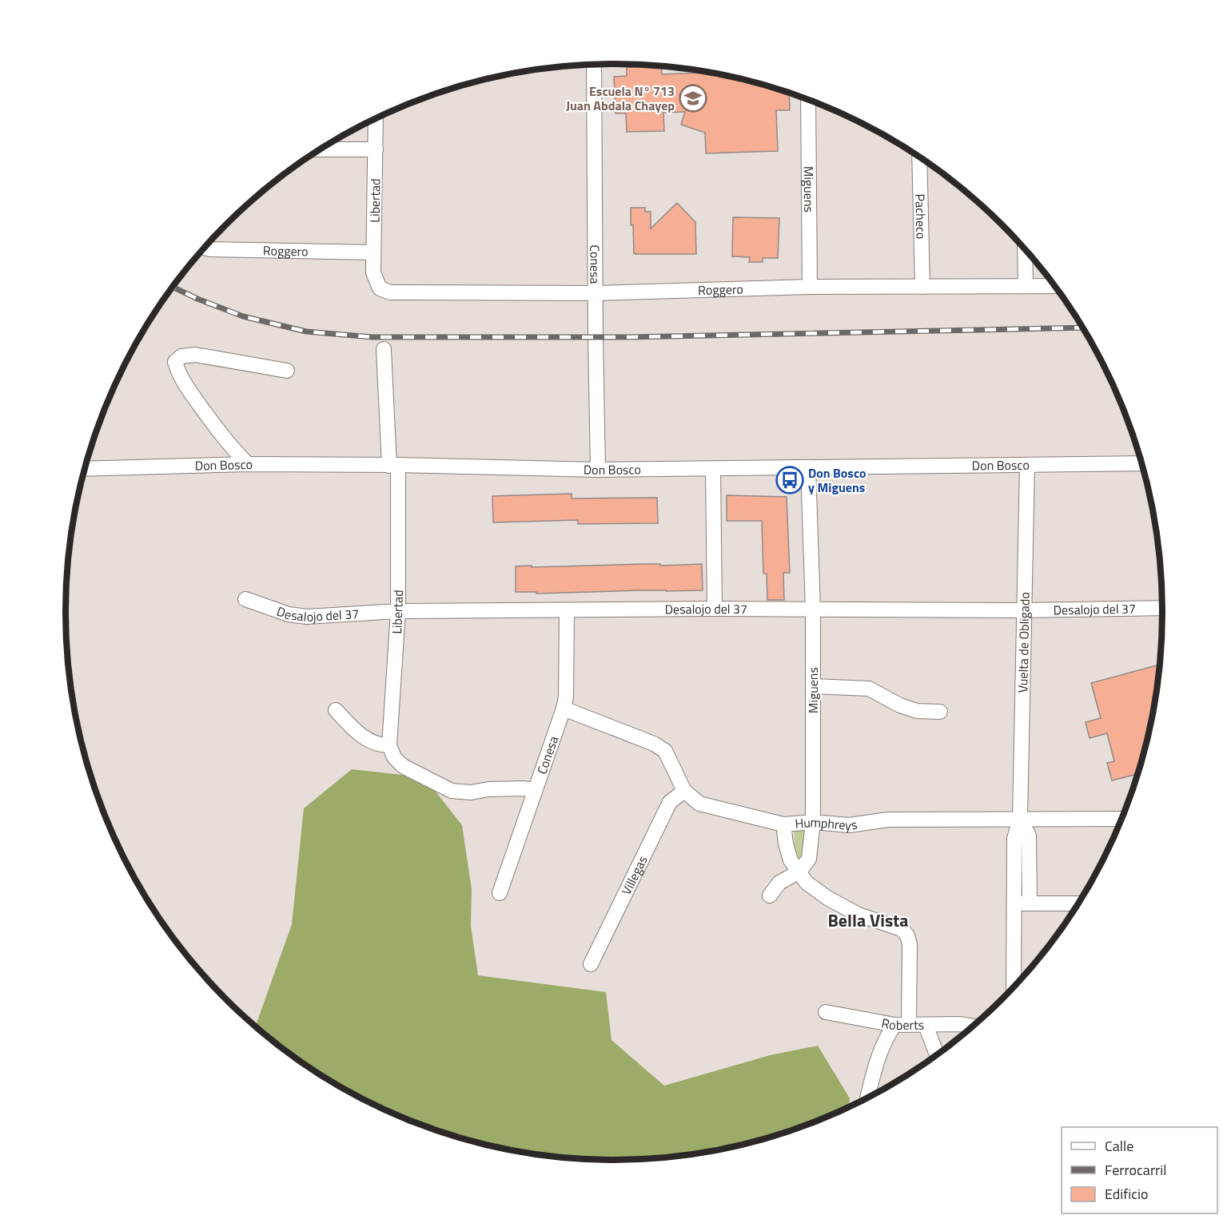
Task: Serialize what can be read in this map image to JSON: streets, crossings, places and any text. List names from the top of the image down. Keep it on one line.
{"streets":{"street":["Miguens","Libertad","Pacheco","Roggero","Conesa","Don Bosco","Desalojo del 37","Vuelta de Obligado","Humphreys","Villegas","Roberts"]},"crossings":[["Miguens","Roggero"],["Miguens","Don Bosco"],["Miguens","Desalojo del 37"],["Miguens","Humphreys"],["Libertad","Roggero"],["Libertad","Don Bosco"],["Libertad","Desalojo del 37"],["Pacheco","Roggero"],["Roggero","Conesa"],["Conesa","Don Bosco"],["Conesa","Desalojo del 37"],["Conesa","Humphreys"],["Don Bosco","Vuelta de Obligado"],["Desalojo del 37","Vuelta de Obligado"],["Vuelta de Obligado","Humphreys"],["Humphreys","Villegas"]],"districts":["Bella Vista"],"places":{"school or university":["Escuela N° 713 Juan Abdala Chayep"],"bus stop":["Don Bosco y Miguens"]},"legend":["Calle","Ferrocarril","Edificio"]}
